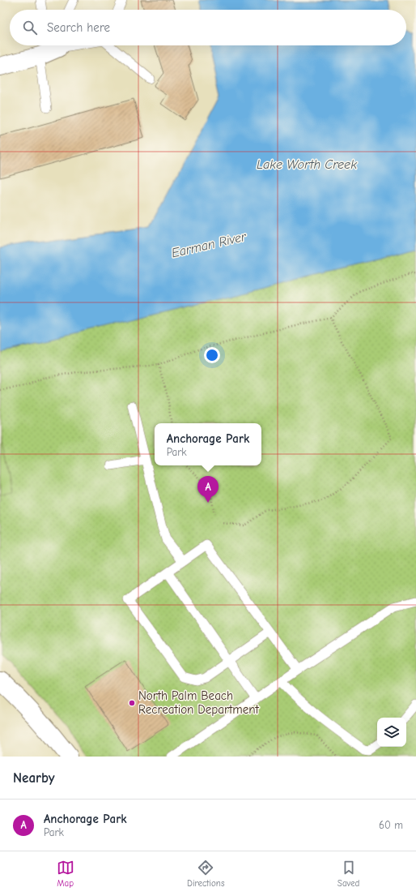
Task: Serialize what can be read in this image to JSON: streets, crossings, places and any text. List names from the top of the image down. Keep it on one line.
{"water":["Lake Worth Creek","Earman River"],"places":["North Palm Beach Recreation Department"],"page":{"search":"Search here","popup":["Anchorage Park","Park"],"pins":"A","heading":"Nearby","list":[{"mark":"A","name":"Anchorage Park","note":"Park","value":"60 m"}],"nav":["Map","Directions","Saved"]}}
